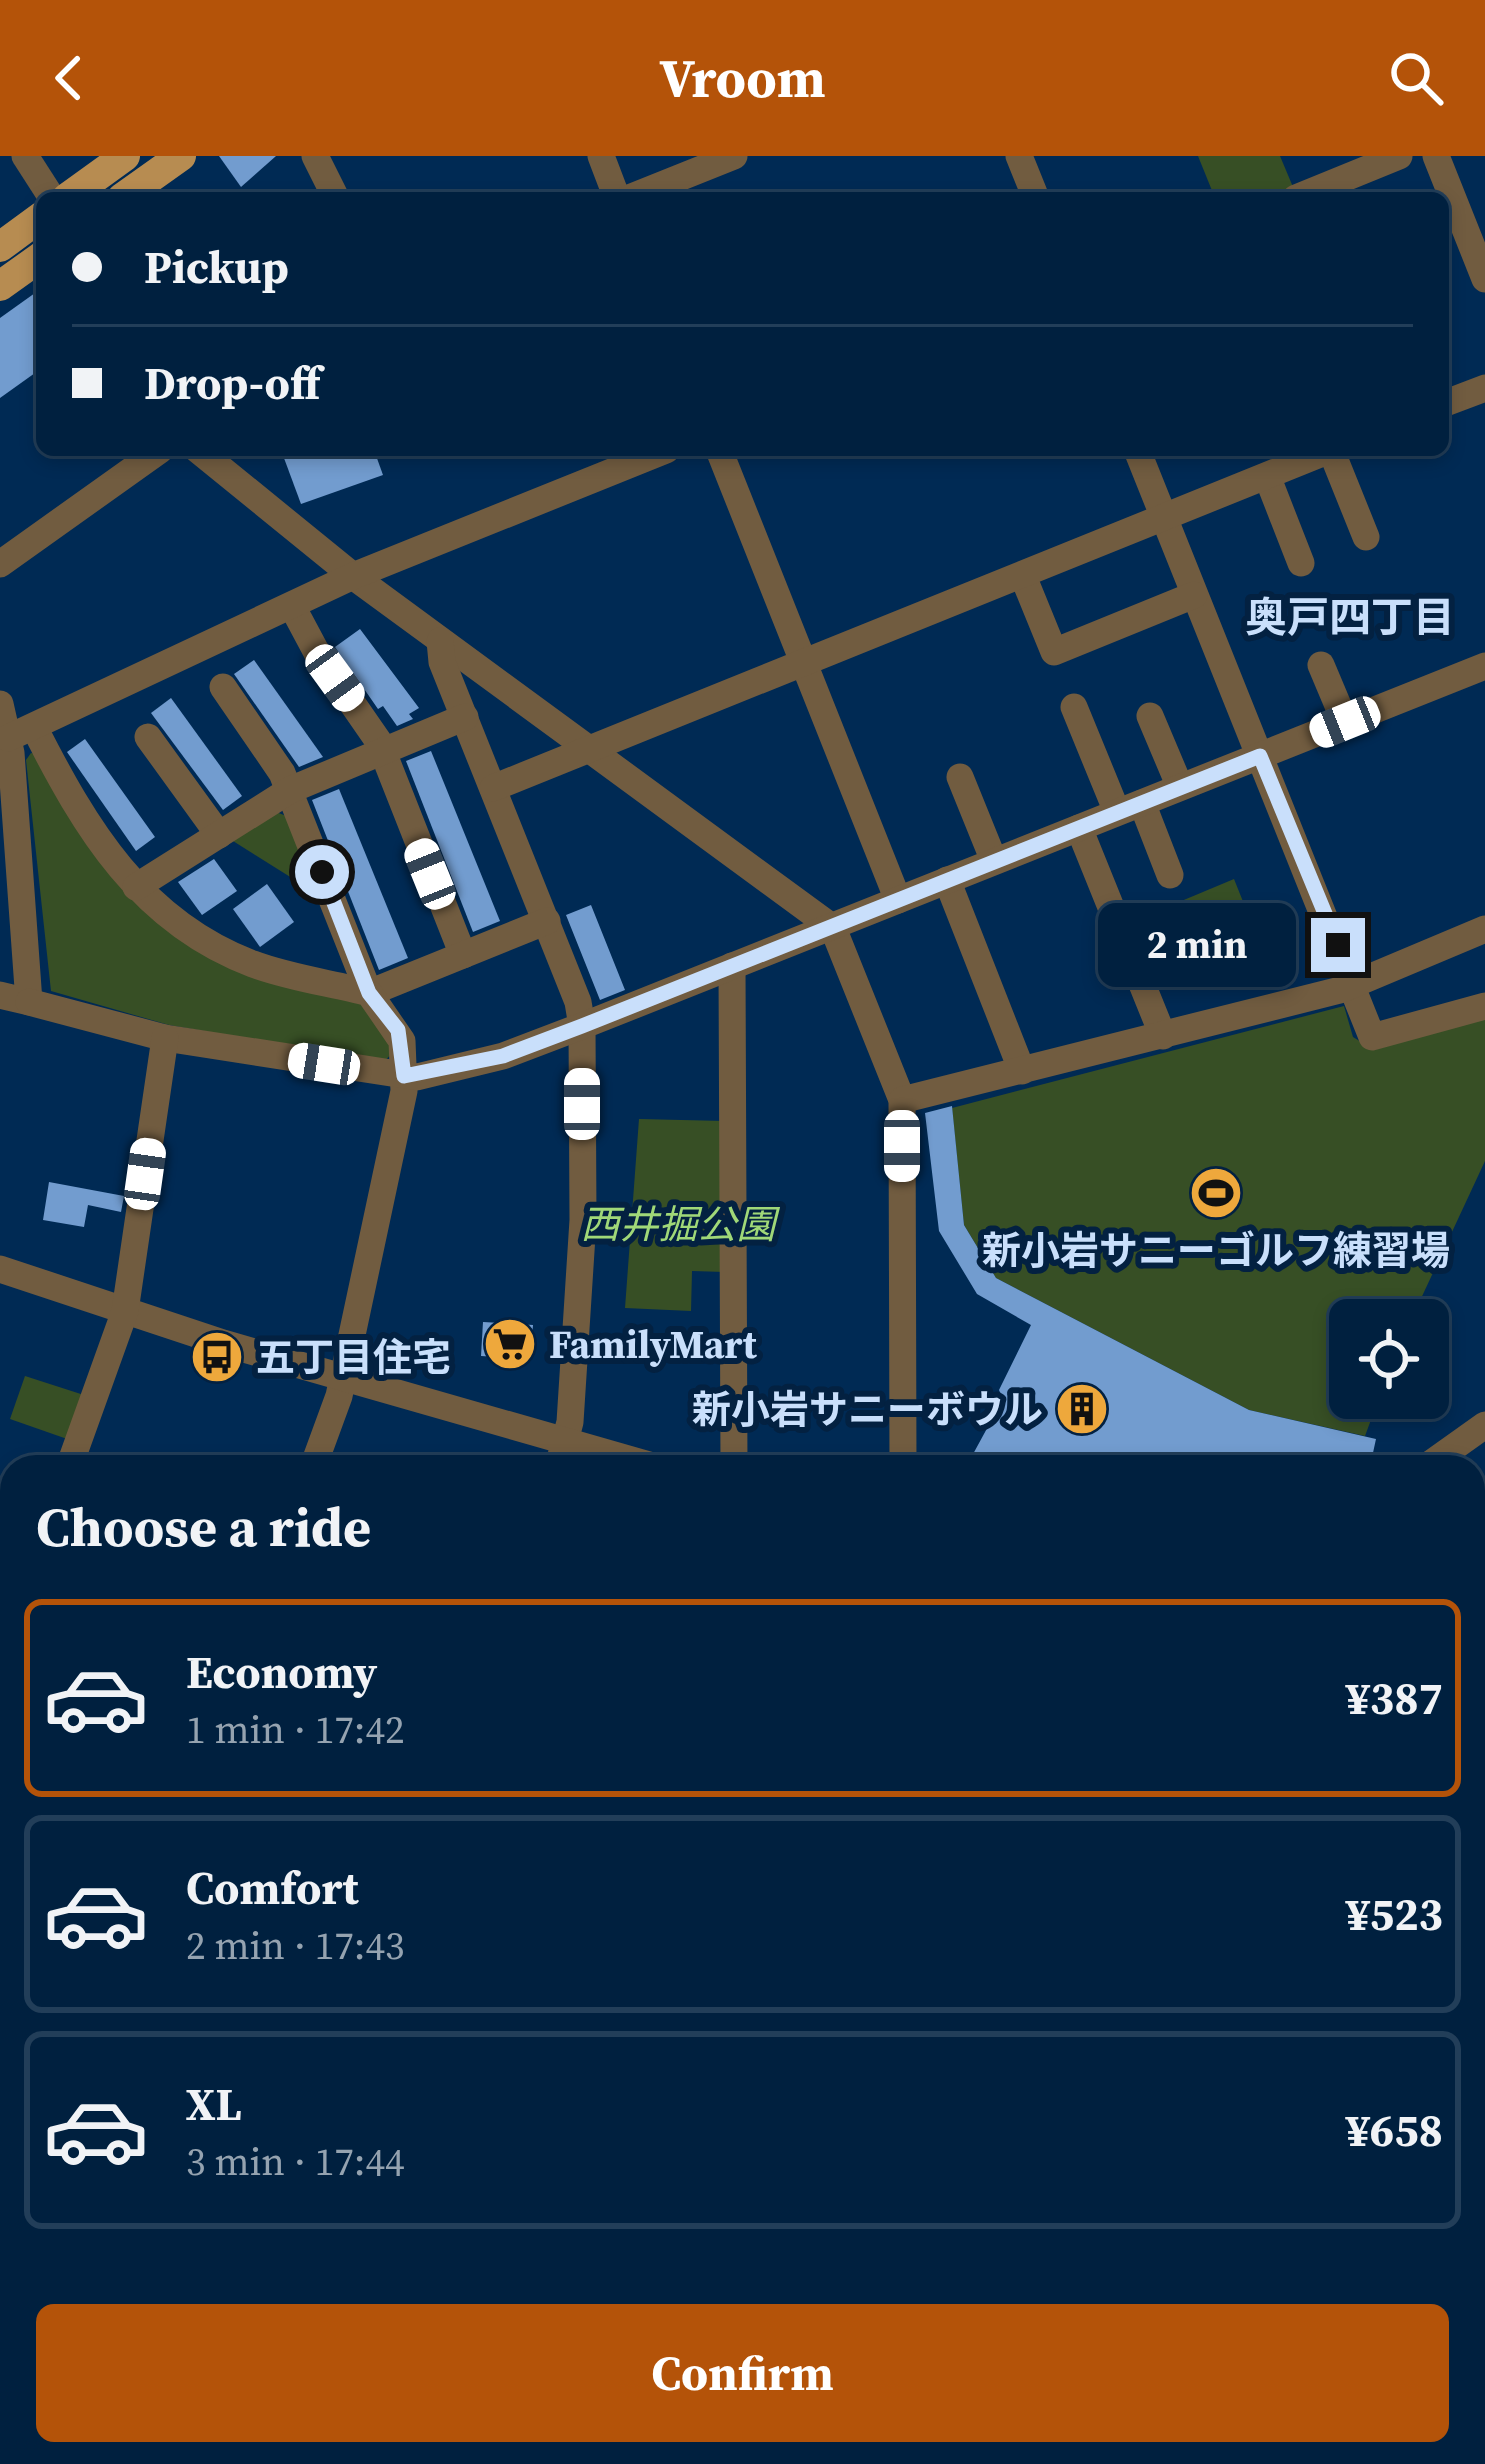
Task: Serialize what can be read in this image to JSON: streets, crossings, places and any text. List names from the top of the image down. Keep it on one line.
{"districts":["奥戸四丁目"],"parks":["西井掘公園"],"places":{"sports":["新小岩サニーゴルフ練習場"],"supermarket":["FamilyMart"],"bus stop":["五丁目住宅"],"building":["新小岩サニーボウル"]},"page":{"header":"Vroom","banner":["Pickup","Drop-off"],"bubble":"2 min","heading":"Choose a ride","list":[{"name":"Economy","note":"1 min · 17:42","value":"¥387"},{"name":"Comfort","note":"2 min · 17:43","value":"¥523"},{"name":"XL","note":"3 min · 17:44","value":"¥658"}],"buttons":"Confirm"}}
